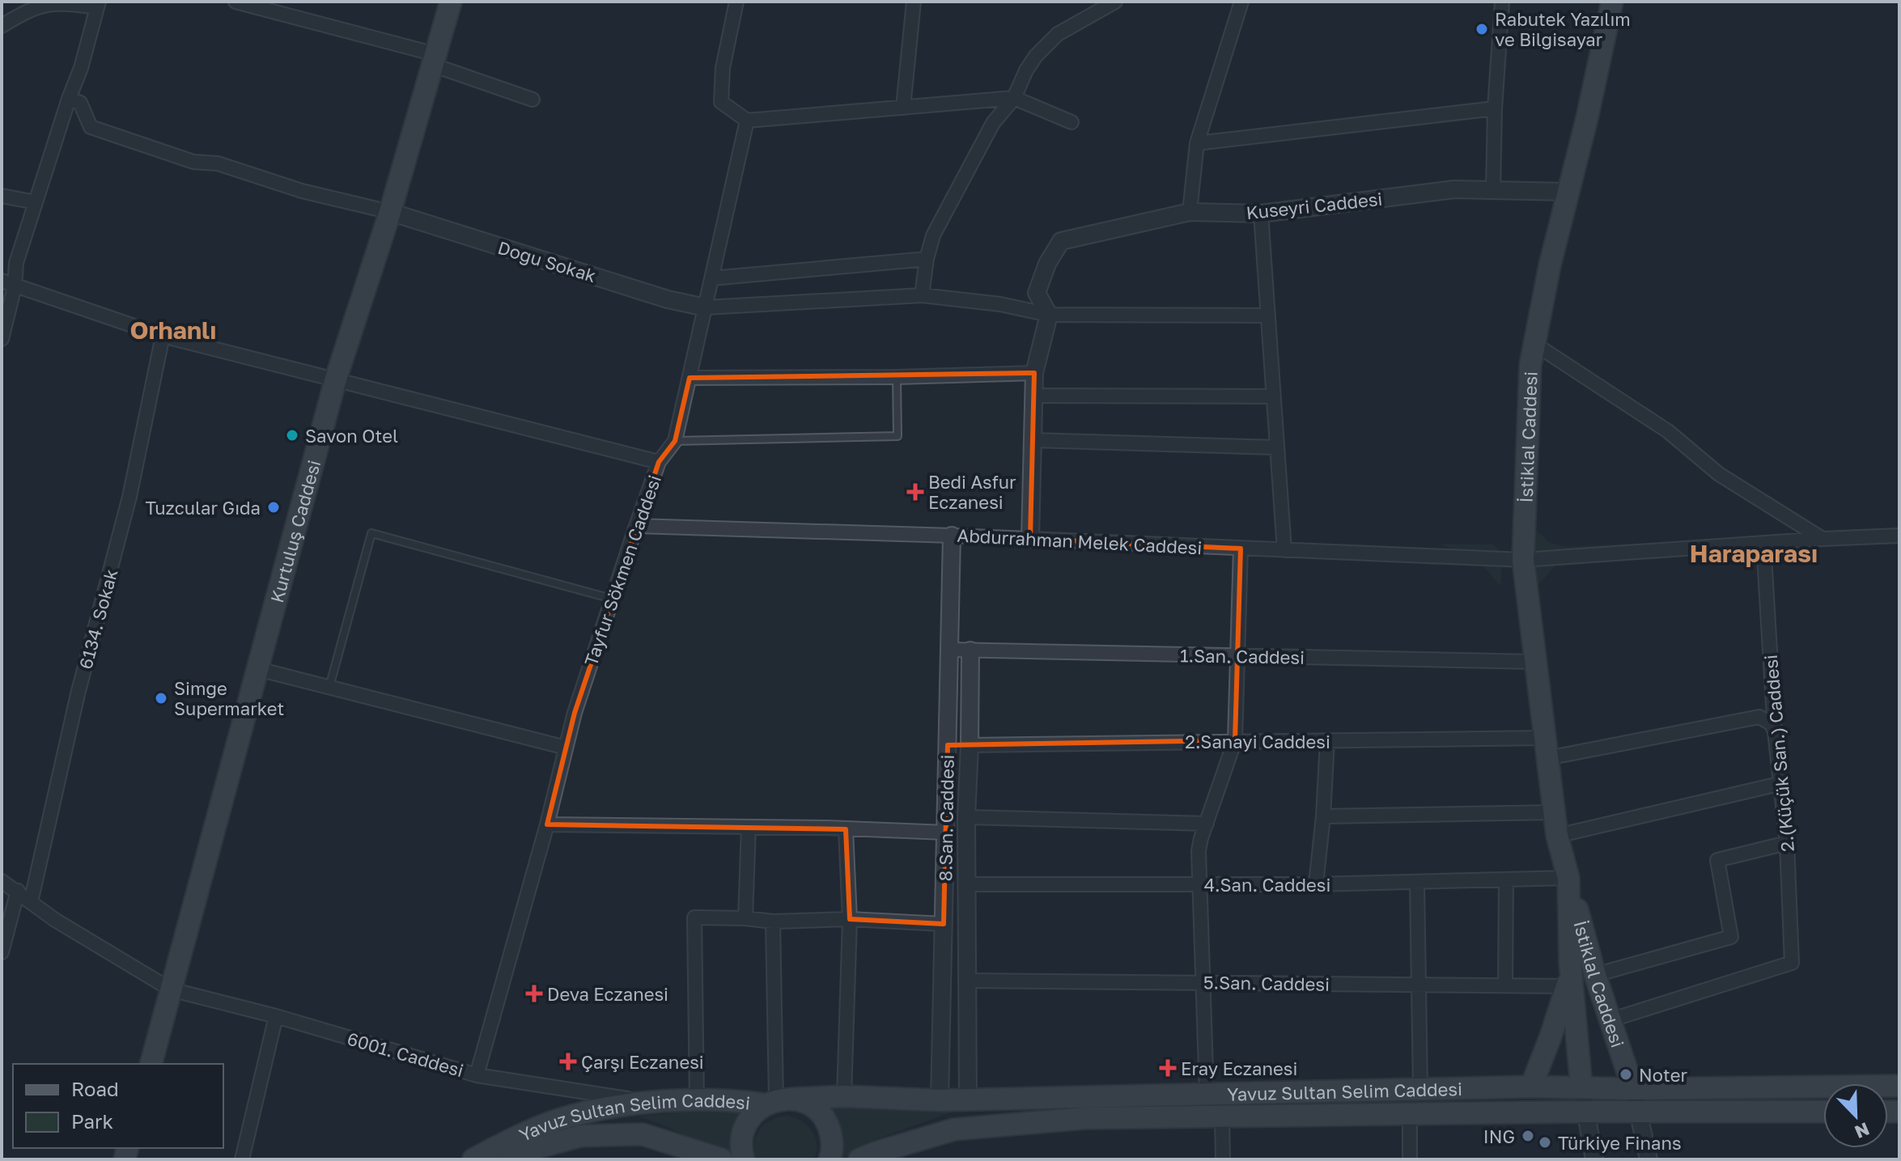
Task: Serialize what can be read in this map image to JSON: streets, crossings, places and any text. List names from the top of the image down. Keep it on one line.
{"streets":{"main road":["İstiklal Caddesi","Kurtuluş Caddesi","Yavuz Sultan Selim Caddesi"],"street":["Kuseyri Caddesi","Doğu Sokak","Abdurrahman Melek Caddesi","Tayfur Sökmen Caddesi","6134. Sokak","1.San. Caddesi","2.Sanayi Caddesi","2.(Küçük San.) Caddesi","8.San. Caddesi","4.San. Caddesi","5.San. Caddesi","6001. Caddesi"]},"crossings":[["Kuseyri Caddesi","İstiklal Caddesi"],["Doğu Sokak","Kurtuluş Caddesi"],["Doğu Sokak","Tayfur Sökmen Caddesi"],["İstiklal Caddesi","Abdurrahman Melek Caddesi"],["İstiklal Caddesi","1.San. Caddesi"],["İstiklal Caddesi","2.Sanayi Caddesi"],["İstiklal Caddesi","2.(Küçük San.) Caddesi"],["İstiklal Caddesi","4.San. Caddesi"],["İstiklal Caddesi","5.San. Caddesi"],["İstiklal Caddesi","Yavuz Sultan Selim Caddesi"],["Kurtuluş Caddesi","6001. Caddesi"],["Abdurrahman Melek Caddesi","Tayfur Sökmen Caddesi"],["Abdurrahman Melek Caddesi","2.(Küçük San.) Caddesi"],["Abdurrahman Melek Caddesi","8.San. Caddesi"],["Tayfur Sökmen Caddesi","6001. Caddesi"],["6134. Sokak","6001. Caddesi"],["1.San. Caddesi","8.San. Caddesi"],["2.Sanayi Caddesi","2.(Küçük San.) Caddesi"],["2.Sanayi Caddesi","8.San. Caddesi"],["8.San. Caddesi","4.San. Caddesi"],["8.San. Caddesi","5.San. Caddesi"],["8.San. Caddesi","Yavuz Sultan Selim Caddesi"],["6001. Caddesi","Yavuz Sultan Selim Caddesi"]],"districts":["Orhanlı","Haraparası"],"places":{"other":["Rabutek Yazılım ve Bilgisayar","Savon Otel","Tuzcular Gıda","Simge Supermarket","Noter","ING","Türkiye Finans"],"health":["Bedi Asfur Eczanesi","Deva Eczanesi","Çarşı Eczanesi","Eray Eczanesi"]},"legend":["Road","Park"],"north":"bottom right"}
